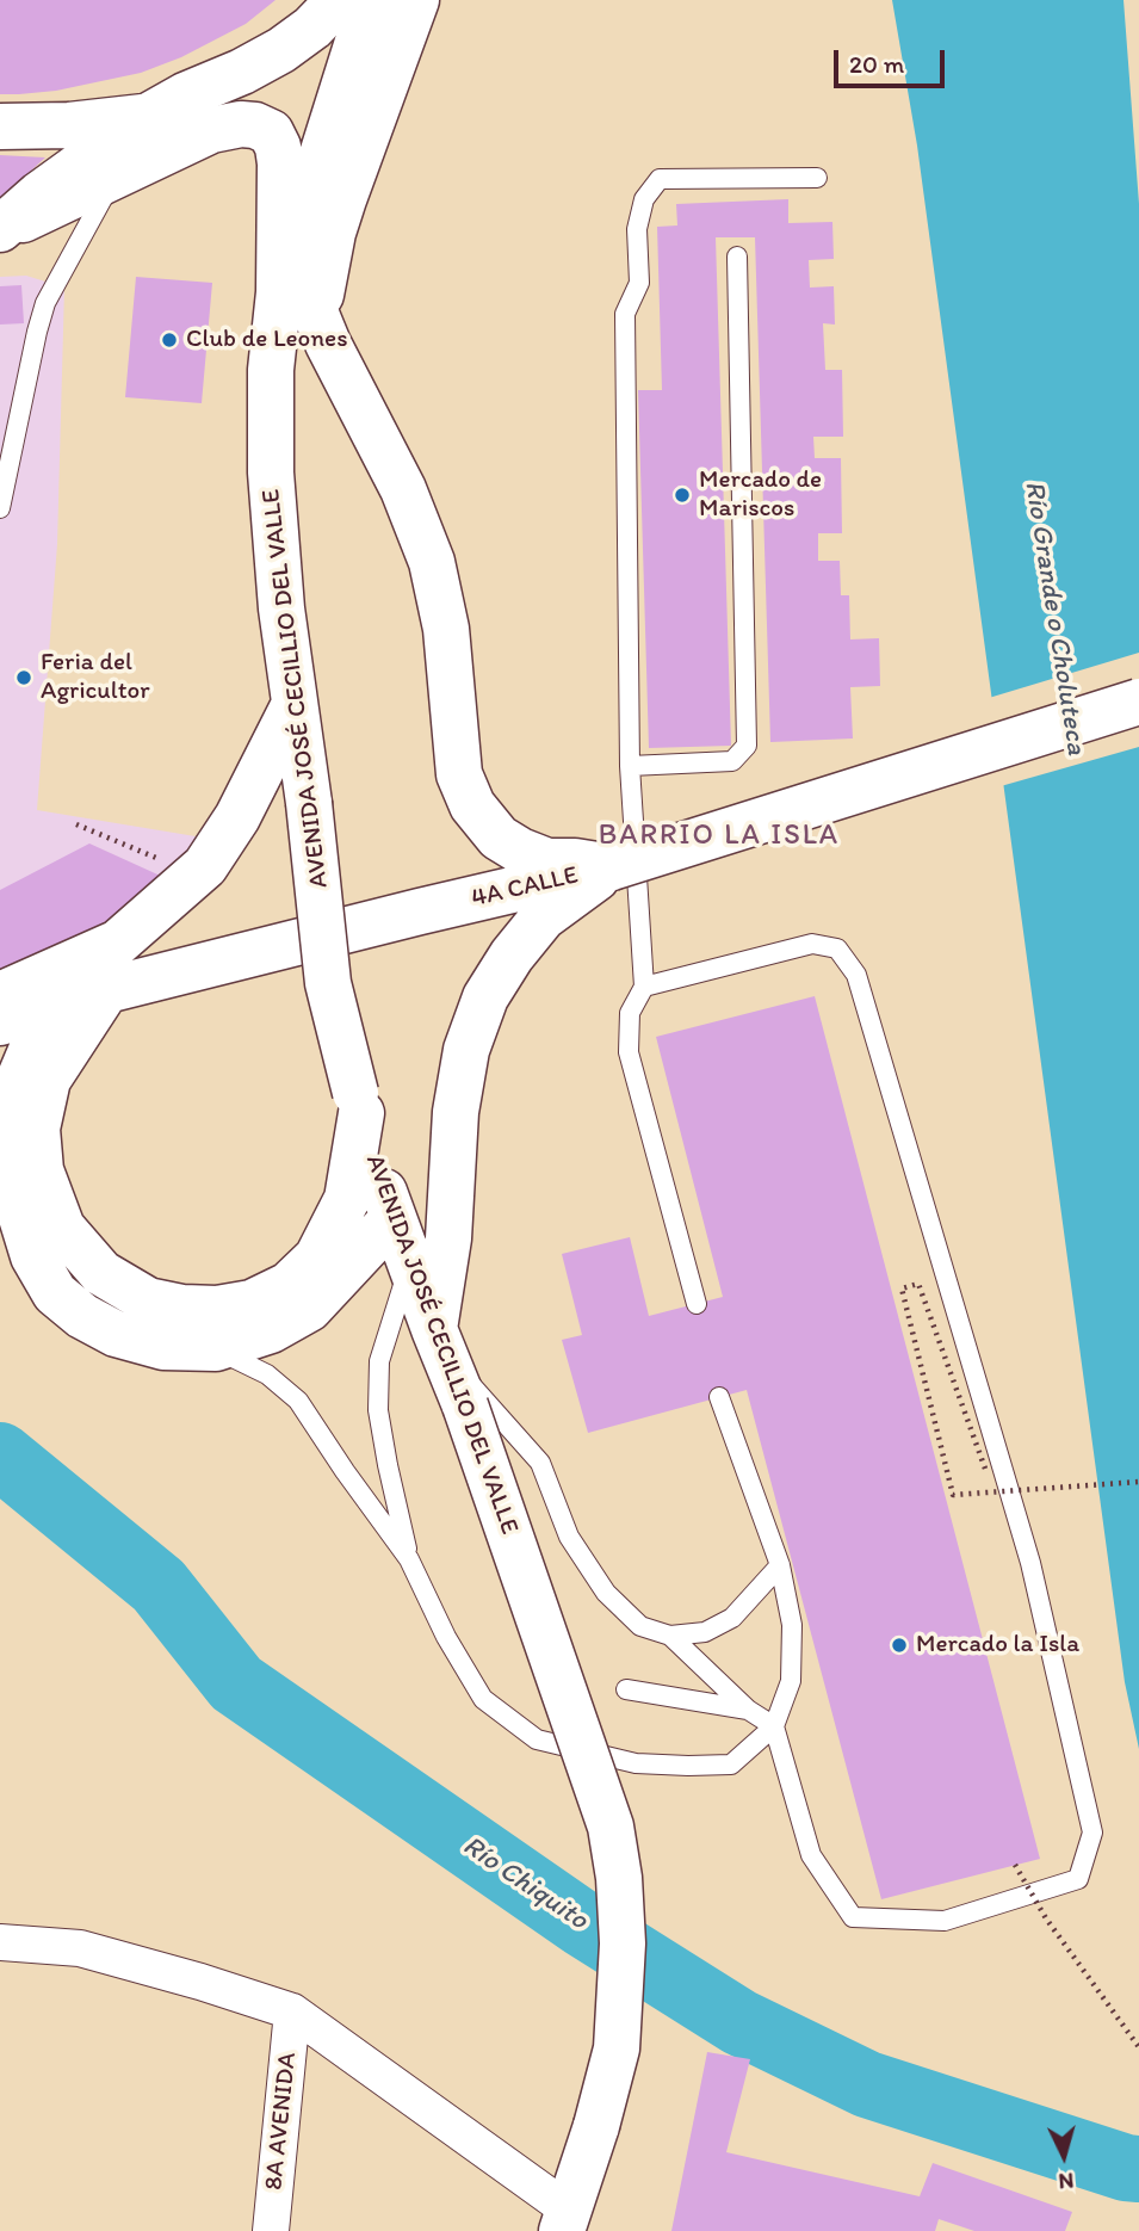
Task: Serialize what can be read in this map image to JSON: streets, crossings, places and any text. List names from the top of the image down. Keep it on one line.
{"streets":{"street":["AVENIDA JOSÉ CECILLIO DEL VALLE","4A CALLE","8A AVENIDA"]},"districts":["BARRIO LA ISLA"],"water":["Río Grande o Choluteca","Río Chiquito"],"places":["Club de Leones","Mercado de Mariscos","Feria del Agricultor","Mercado la Isla"],"scale_bar":"20 m","north":"bottom"}
